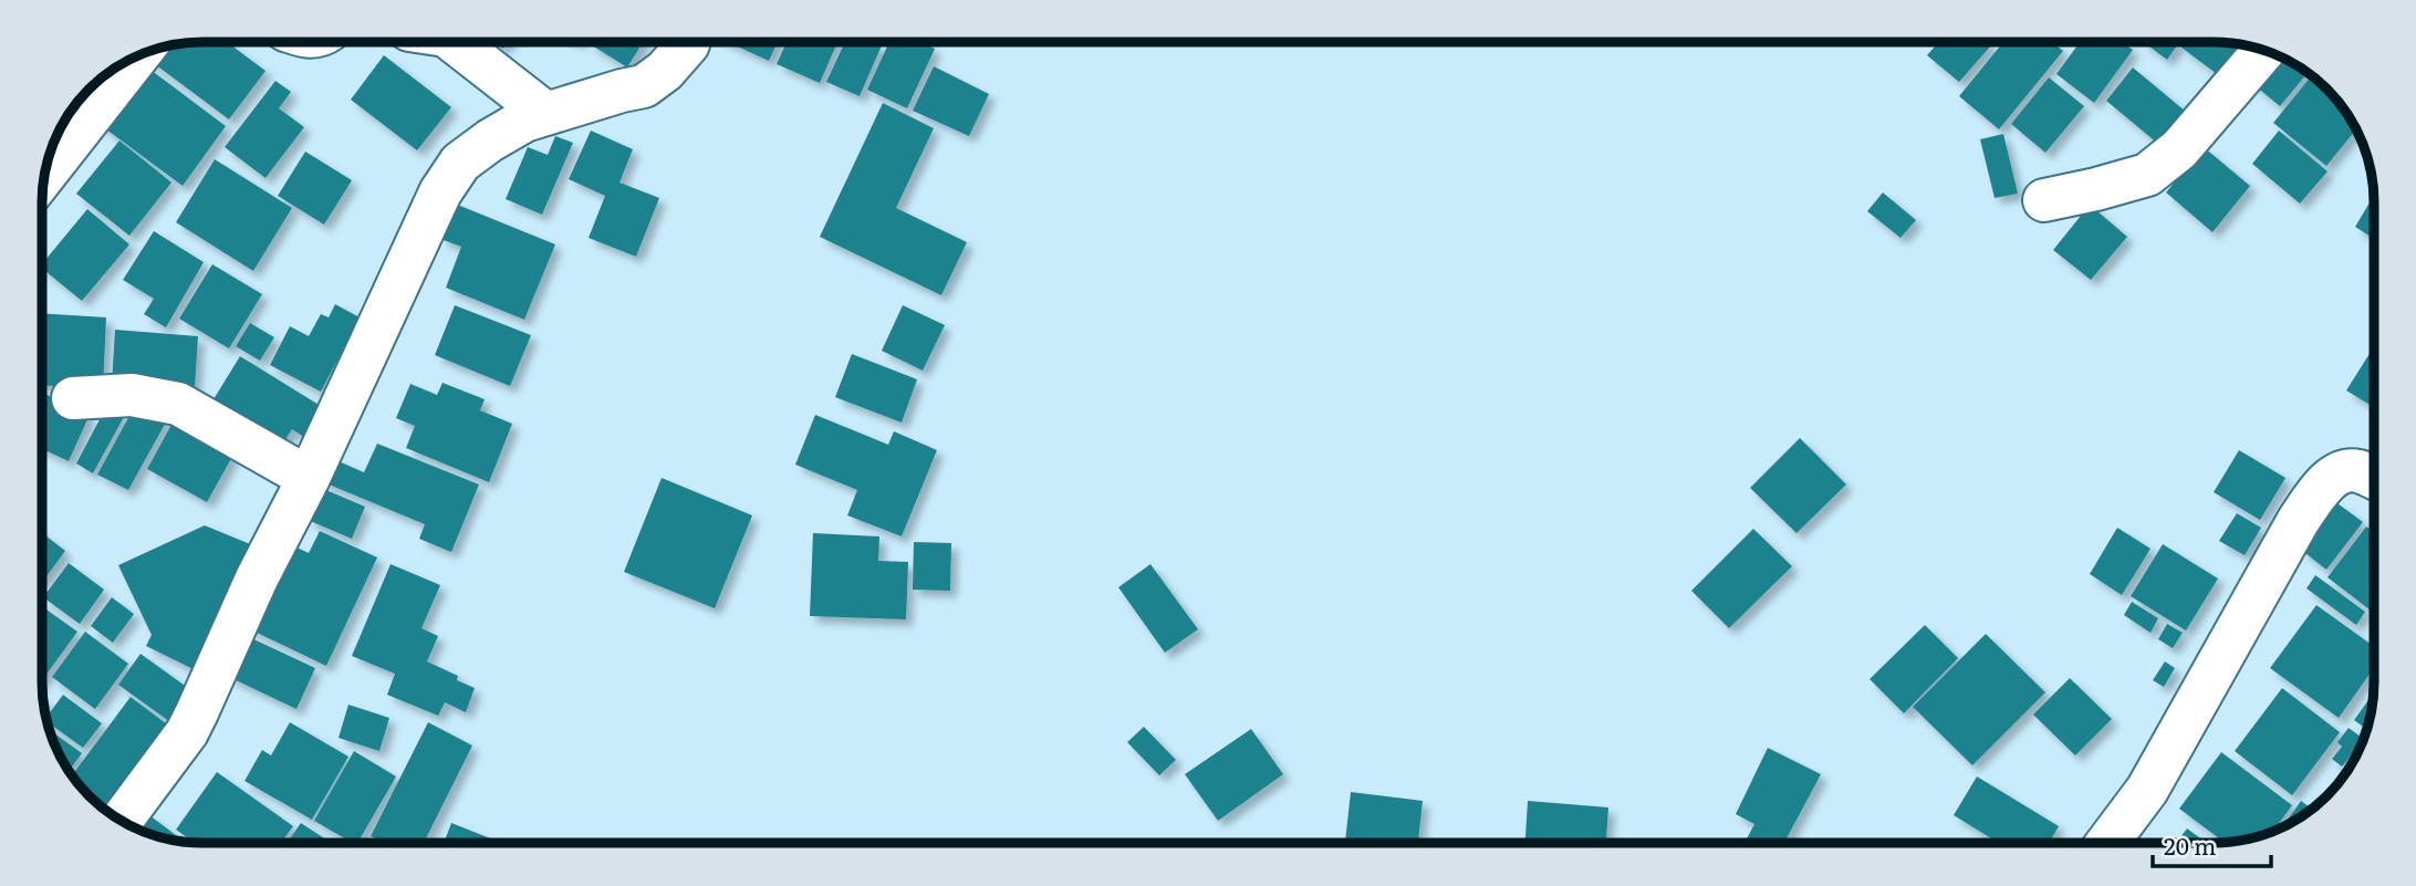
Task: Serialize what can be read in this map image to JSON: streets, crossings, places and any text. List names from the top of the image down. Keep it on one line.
{"scale_bar":"20 m"}
